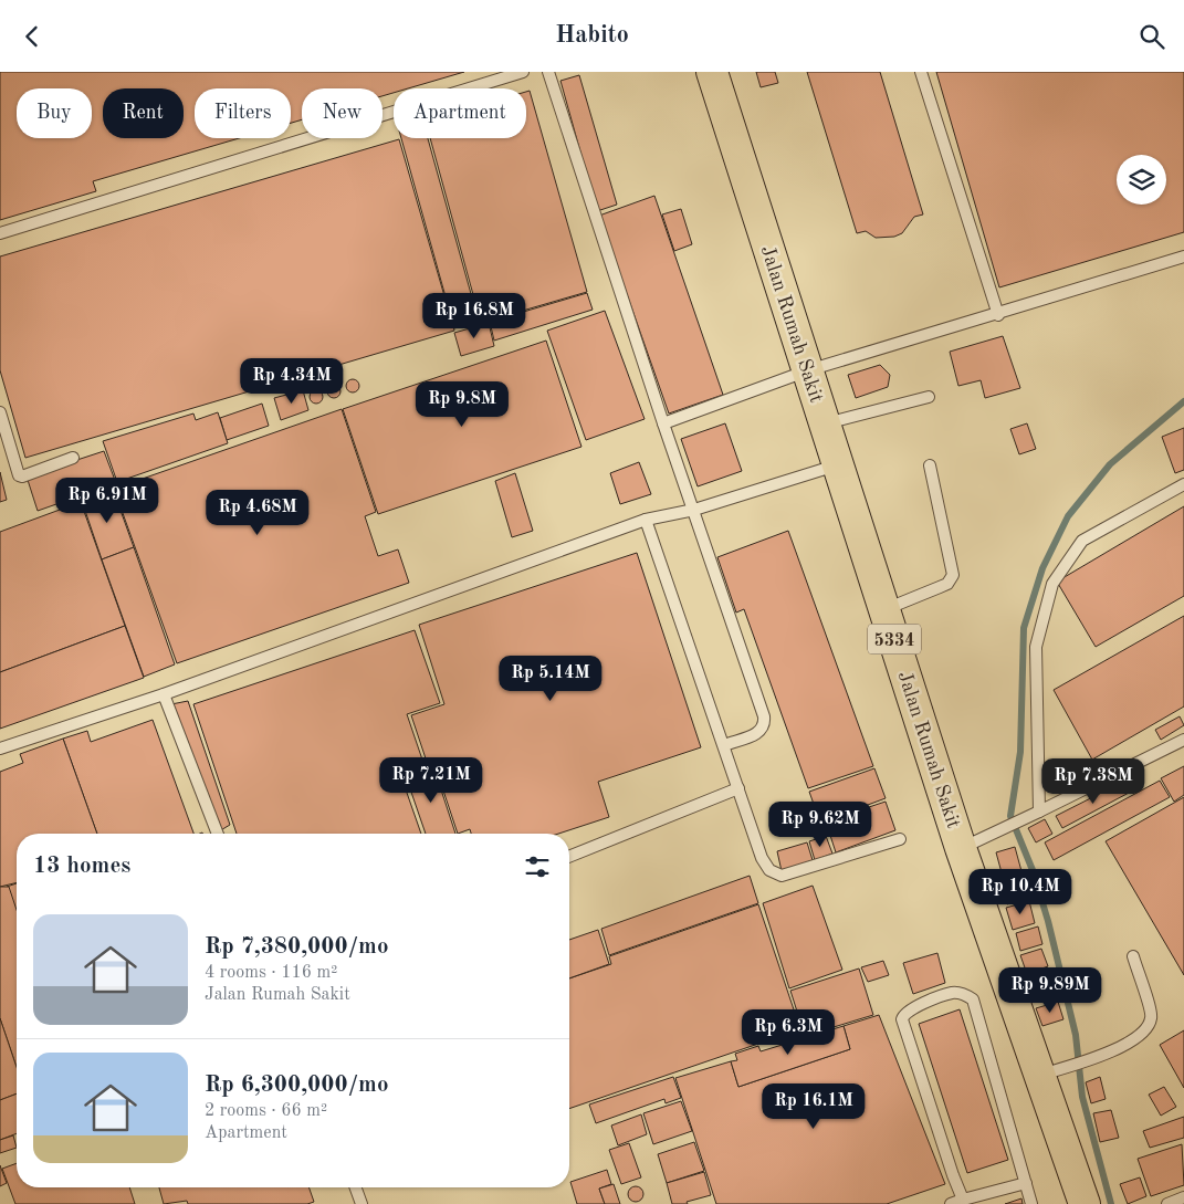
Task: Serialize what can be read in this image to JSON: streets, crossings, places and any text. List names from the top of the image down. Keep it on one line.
{"streets":{"main road":["Jalan Rumah Sakit","5334"]},"page":{"header":"Habito","chip":["Buy","Rent","Filters","New","Apartment"],"price":["Rp 16.8M","Rp 4.34M","Rp 9.8M","Rp 6.91M","Rp 4.68M","Rp 5.14M","Rp 7.21M","Rp 7.38M","Rp 9.62M","Rp 10.4M","Rp 9.89M","Rp 6.3M","Rp 16.1M"],"heading":"13 homes","list":[{"name":"Rp 7,380,000/mo","note":"4 rooms · 116 m² · Jalan Rumah Sakit"},{"name":"Rp 6,300,000/mo","note":"2 rooms · 66 m² · Apartment"}]}}
